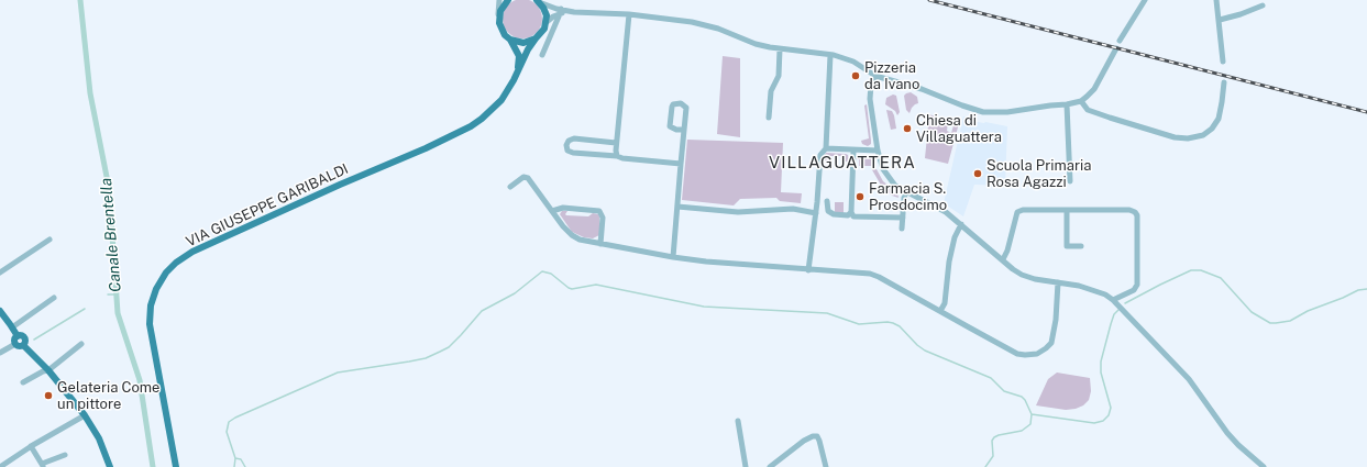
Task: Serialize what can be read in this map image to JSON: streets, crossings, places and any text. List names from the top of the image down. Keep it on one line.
{"streets":{"main road":["VIA GIUSEPPE GARIBALDI"]},"districts":["VILLAGUATTERA"],"water":["Canale Brentella"],"places":["Pizzeria da Ivano","Chiesa di Villaguattera","Scuola Primaria Rosa Agazzi","Farmacia S. Prosdocimo","Gelateria Come un pittore"]}
